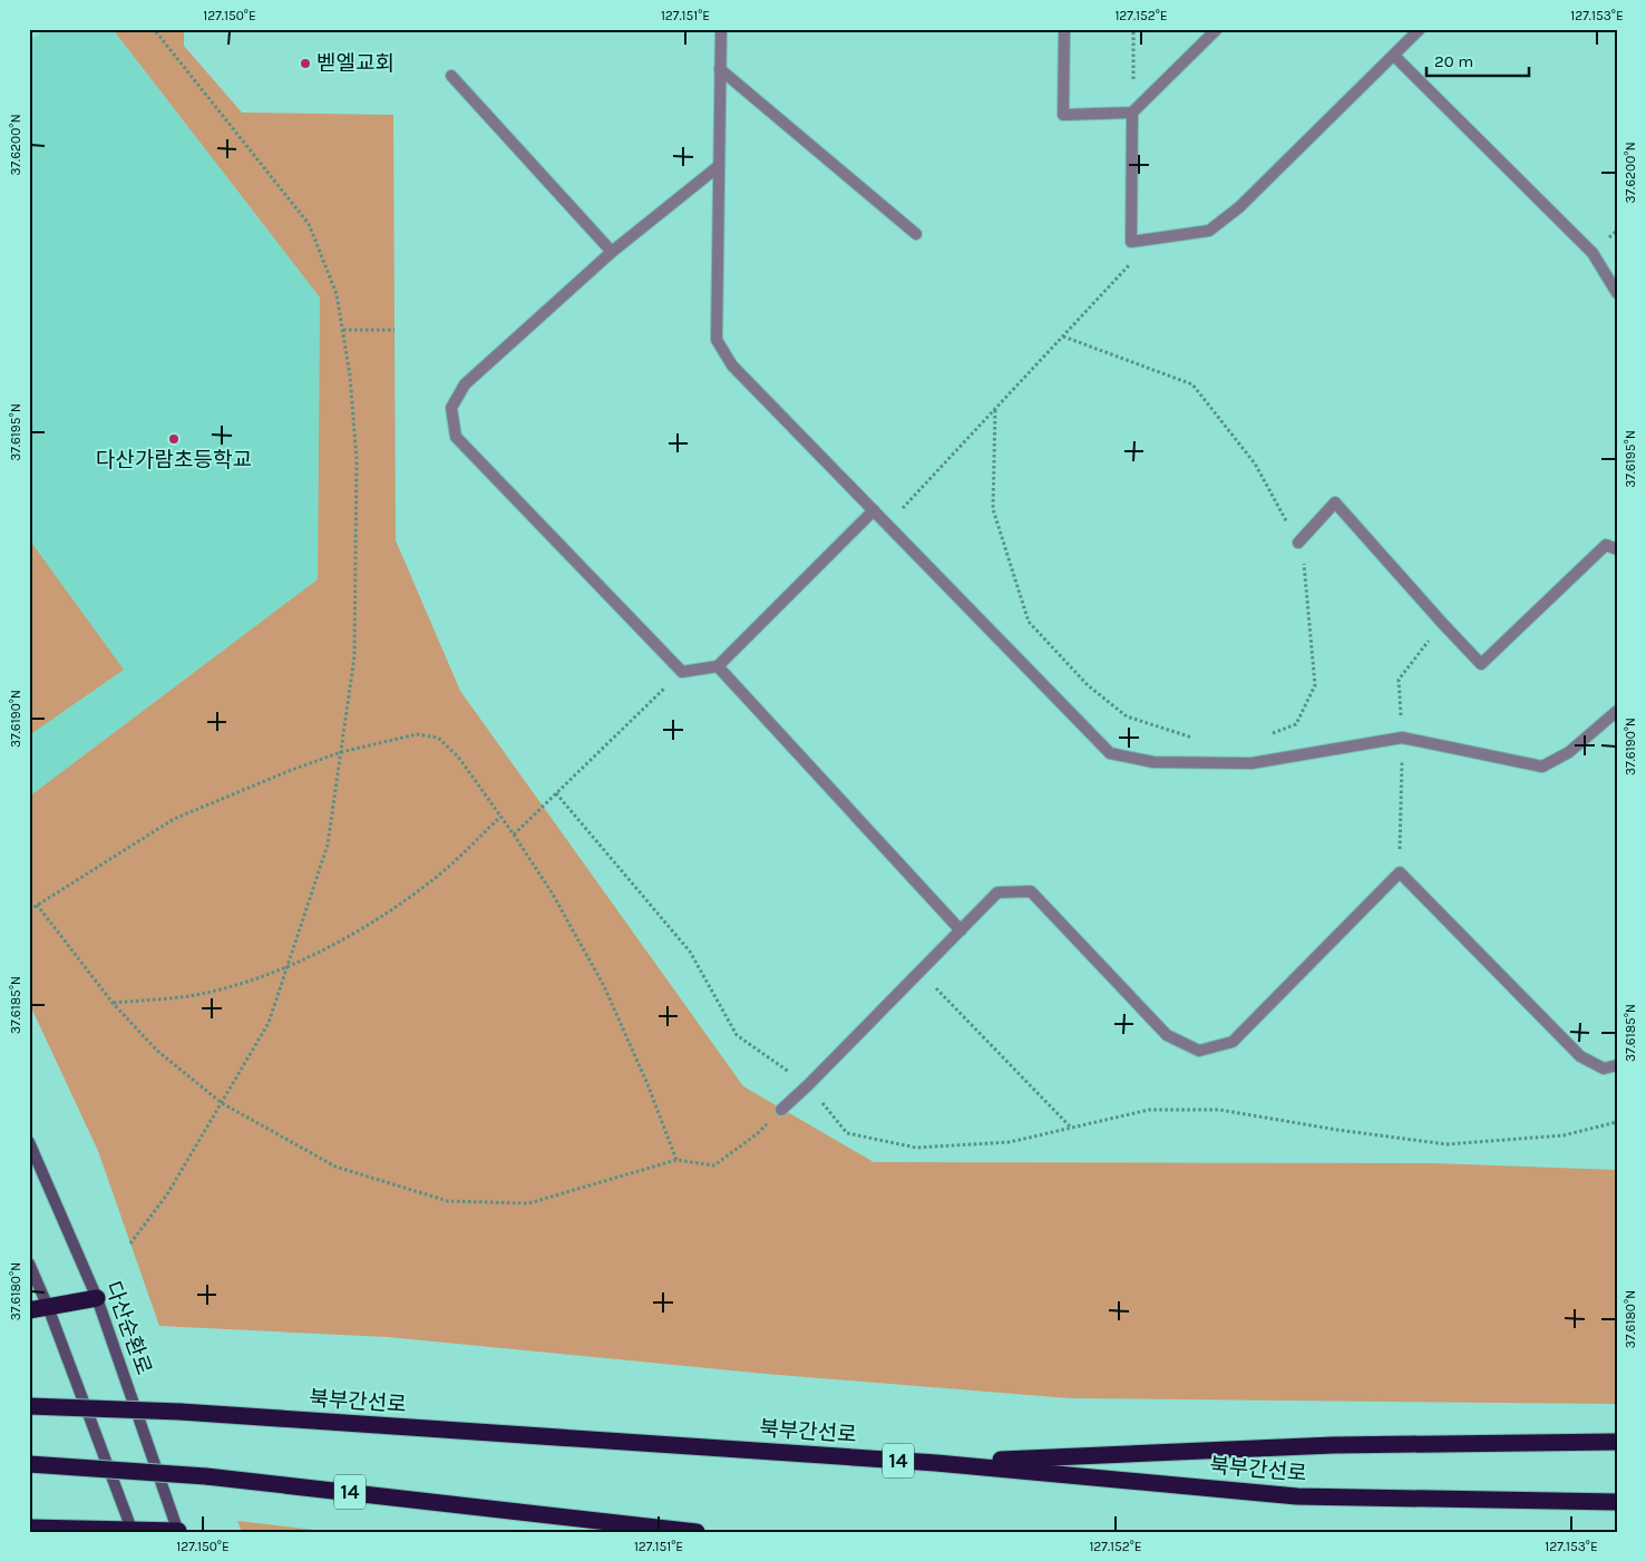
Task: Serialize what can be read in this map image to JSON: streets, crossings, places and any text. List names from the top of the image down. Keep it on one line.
{"streets":{"highway":["북부간선로","14"],"street":["다산순환로"]},"places":["벧엘교회","다산가람초등학교"],"scale_bar":"20 m","coordinates":["127.150°E","127.151°E","127.152°E","127.153°E","37.6200°N","37.6195°N","37.6190°N","37.6185°N","37.6180°N"]}
